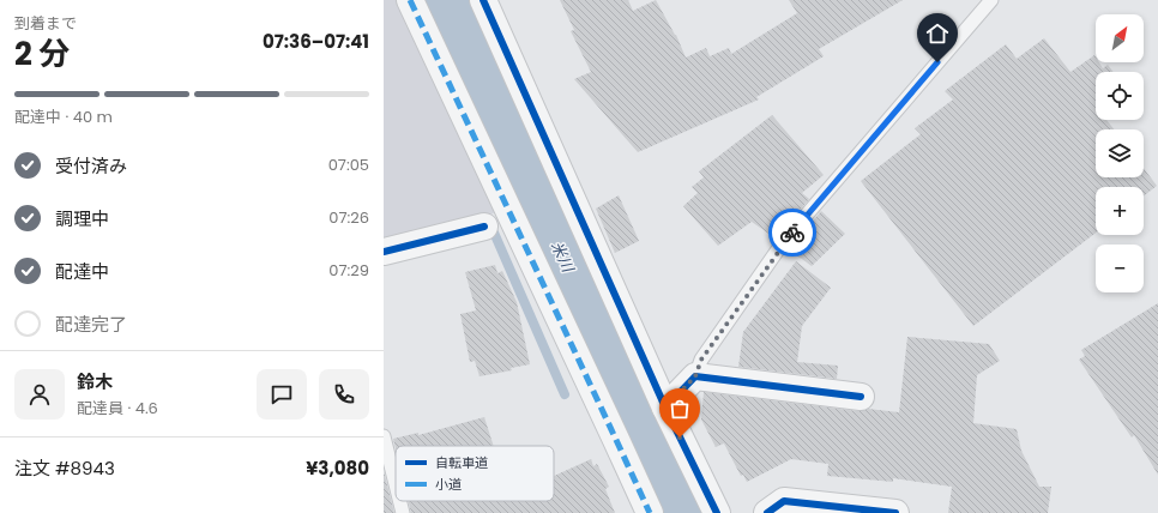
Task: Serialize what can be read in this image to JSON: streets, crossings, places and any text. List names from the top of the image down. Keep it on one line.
{"water":["米川"],"legend":["自転車道","小道"],"north":"top right","page":{"heading":["2 分","到着まで","07:36–07:41"],"panel":["鈴木","配達員 · 4.6","注文 #8943","¥3,080"],"map_buttons":["+","−"],"bar":"配達中 · 40 m","list":[["受付済み","07:05"],["調理中","07:26"],["配達中","07:29"],"配達完了"]}}
